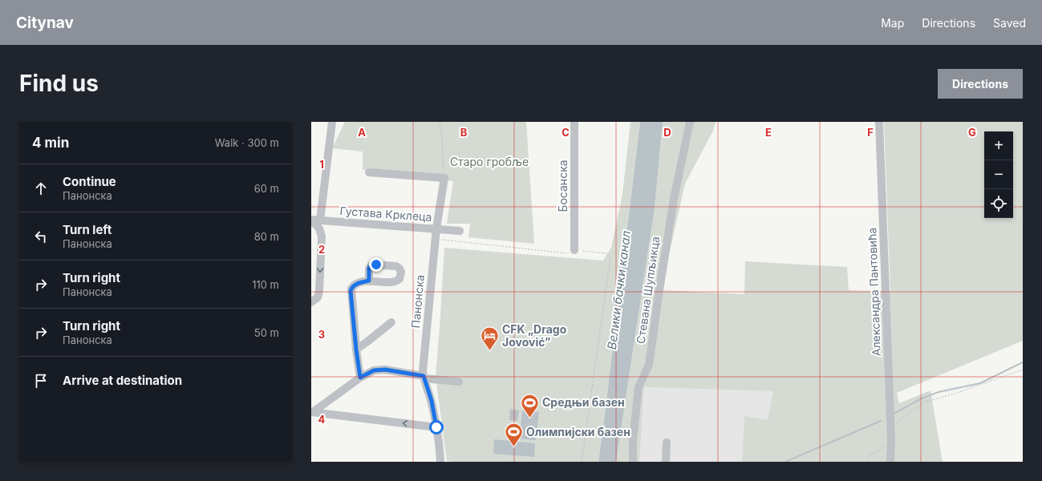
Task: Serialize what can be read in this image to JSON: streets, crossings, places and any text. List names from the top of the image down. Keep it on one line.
{"streets":{"street":["Босанска","Густава Крклеца","Стевана Шупљикца","Александра Пантовића","Панонска"]},"crossings":[["Густава Крклеца","Панонска"]],"water":["Велики бачки канал"],"parks":["Старо гробље"],"places":{"hotel":["CFK „Drago Jovović”"],"sports":["Средњи базен","Олимпијски базен"]},"page":{"header":"Citynav","nav":["Map","Directions","Saved"],"buttons":"Directions","title":"Find us","heading":["4 min","Walk · 300 m"],"map_buttons":["+","−"],"list":[["Continue","Панонска","60 m"],["Turn left","Панонска","80 m"],["Turn right","Панонска","110 m"],["Turn right","Панонска","50 m"],"Arrive at destination"]},"grid":{"columns":["A","B","C","D","E","F","G"],"rows":["1","2","3","4"]}}
